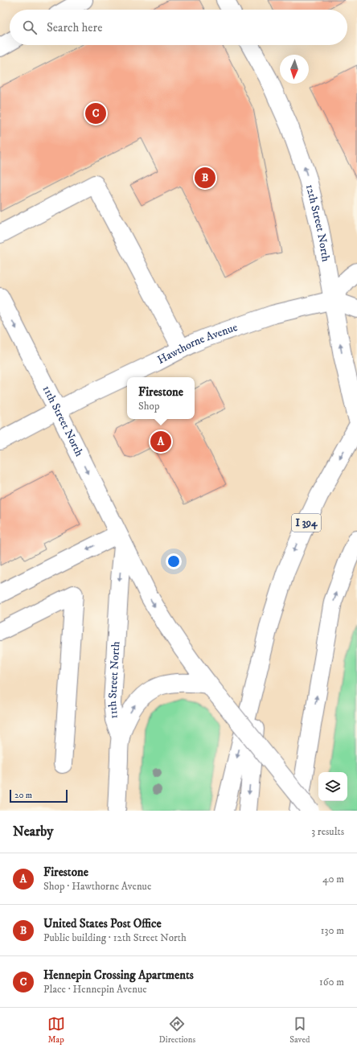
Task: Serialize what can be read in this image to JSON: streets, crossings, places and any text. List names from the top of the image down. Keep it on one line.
{"streets":{"main road":["12th Street North","Hawthorne Avenue","11th Street North","I 394"]},"crossings":[["12th Street North","Hawthorne Avenue"],["Hawthorne Avenue","11th Street North"]],"one_way":["12th Street North","11th Street North"],"scale_bar":"20 m","north":"bottom","page":{"search":"Search here","pins":["C","B","A"],"popup":["Firestone","Shop"],"scale":"20 m","heading":["Nearby","3 results"],"list":[{"mark":"A","name":"Firestone","note":"Shop · Hawthorne Avenue","value":"40 m"},{"mark":"B","name":"United States Post Office","note":"Public building · 12th Street North","value":"130 m"},{"mark":"C","name":"Hennepin Crossing Apartments","note":"Place · Hennepin Avenue","value":"160 m"}],"nav":["Map","Directions","Saved"]}}
